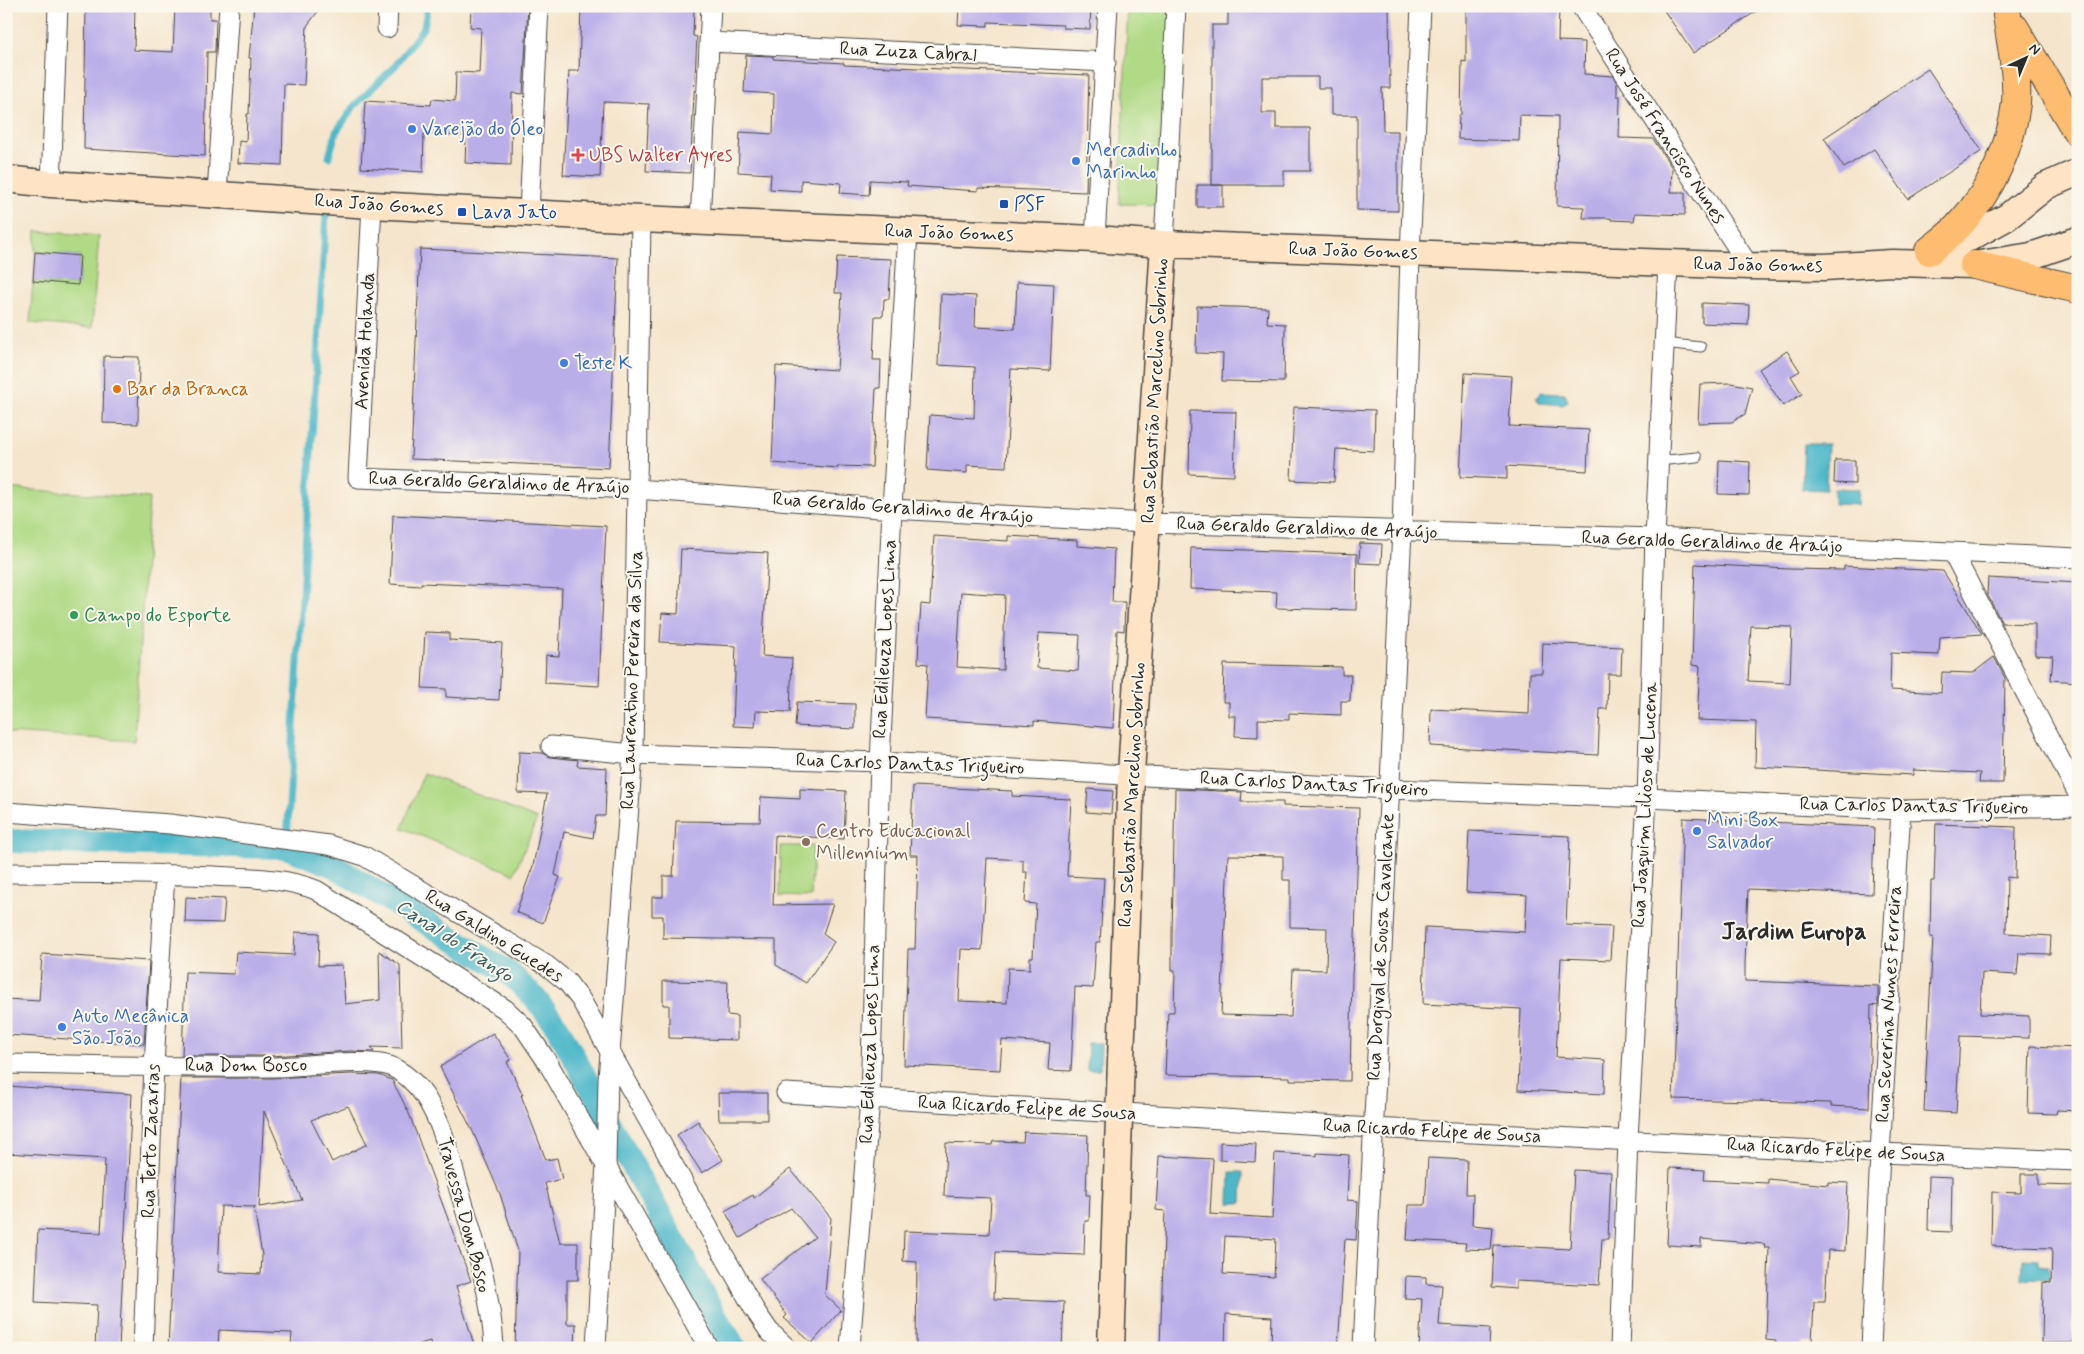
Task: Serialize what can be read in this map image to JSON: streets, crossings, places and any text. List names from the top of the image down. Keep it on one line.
{"streets":{"street":["Rua Zuza Cabral","Rua José Francisco Nunes","Rua João Gomes","Avenida Holanda","Rua Sebastião Marcelino Sobrinho","Rua Geraldo Geraldino de Araújo","Rua Edileuza Lopes Lima","Rua Laurentino Pereira da Silva","Rua Carlos Dantas Trigueiro","Rua Joaquim Lilioso de Lucena","Rua Galdino Guedes","Rua Dorgival de Sousa Cavalcante","Rua Severina Nunes Ferreira","Rua Dom Bosco","Rua Ricardo Felipe de Sousa","Rua Terto Zacarias","Travessa Dom Bosco"]},"crossings":[["Rua José Francisco Nunes","Rua João Gomes"],["Rua João Gomes","Avenida Holanda"],["Rua João Gomes","Rua Sebastião Marcelino Sobrinho"],["Rua João Gomes","Rua Edileuza Lopes Lima"],["Rua João Gomes","Rua Laurentino Pereira da Silva"],["Rua João Gomes","Rua Joaquim Lilioso de Lucena"],["Rua João Gomes","Rua Dorgival de Sousa Cavalcante"],["Avenida Holanda","Rua Geraldo Geraldino de Araújo"],["Rua Sebastião Marcelino Sobrinho","Rua Geraldo Geraldino de Araújo"],["Rua Sebastião Marcelino Sobrinho","Rua Carlos Dantas Trigueiro"],["Rua Sebastião Marcelino Sobrinho","Rua Ricardo Felipe de Sousa"],["Rua Geraldo Geraldino de Araújo","Rua Edileuza Lopes Lima"],["Rua Geraldo Geraldino de Araújo","Rua Laurentino Pereira da Silva"],["Rua Geraldo Geraldino de Araújo","Rua Joaquim Lilioso de Lucena"],["Rua Geraldo Geraldino de Araújo","Rua Dorgival de Sousa Cavalcante"],["Rua Edileuza Lopes Lima","Rua Carlos Dantas Trigueiro"],["Rua Edileuza Lopes Lima","Rua Ricardo Felipe de Sousa"],["Rua Laurentino Pereira da Silva","Rua Carlos Dantas Trigueiro"],["Rua Laurentino Pereira da Silva","Rua Galdino Guedes"],["Rua Carlos Dantas Trigueiro","Rua Joaquim Lilioso de Lucena"],["Rua Carlos Dantas Trigueiro","Rua Dorgival de Sousa Cavalcante"],["Rua Carlos Dantas Trigueiro","Rua Severina Nunes Ferreira"],["Rua Joaquim Lilioso de Lucena","Rua Ricardo Felipe de Sousa"],["Rua Dorgival de Sousa Cavalcante","Rua Ricardo Felipe de Sousa"],["Rua Severina Nunes Ferreira","Rua Ricardo Felipe de Sousa"],["Rua Dom Bosco","Rua Terto Zacarias"],["Rua Dom Bosco","Travessa Dom Bosco"]],"districts":["Jardim Europa"],"water":["Canal do Frango"],"places":{"other":["Varejão do Óleo","Mercadinho Marinho","Teste K","Bar da Branca","Campo do Esporte","Mini Box Salvador","Centro Educacional Millennium","Auto Mecânica São João"],"health":["UBS Walter Ayres"],"transit":["PSF","Lava Jato"]},"north":"top right"}
